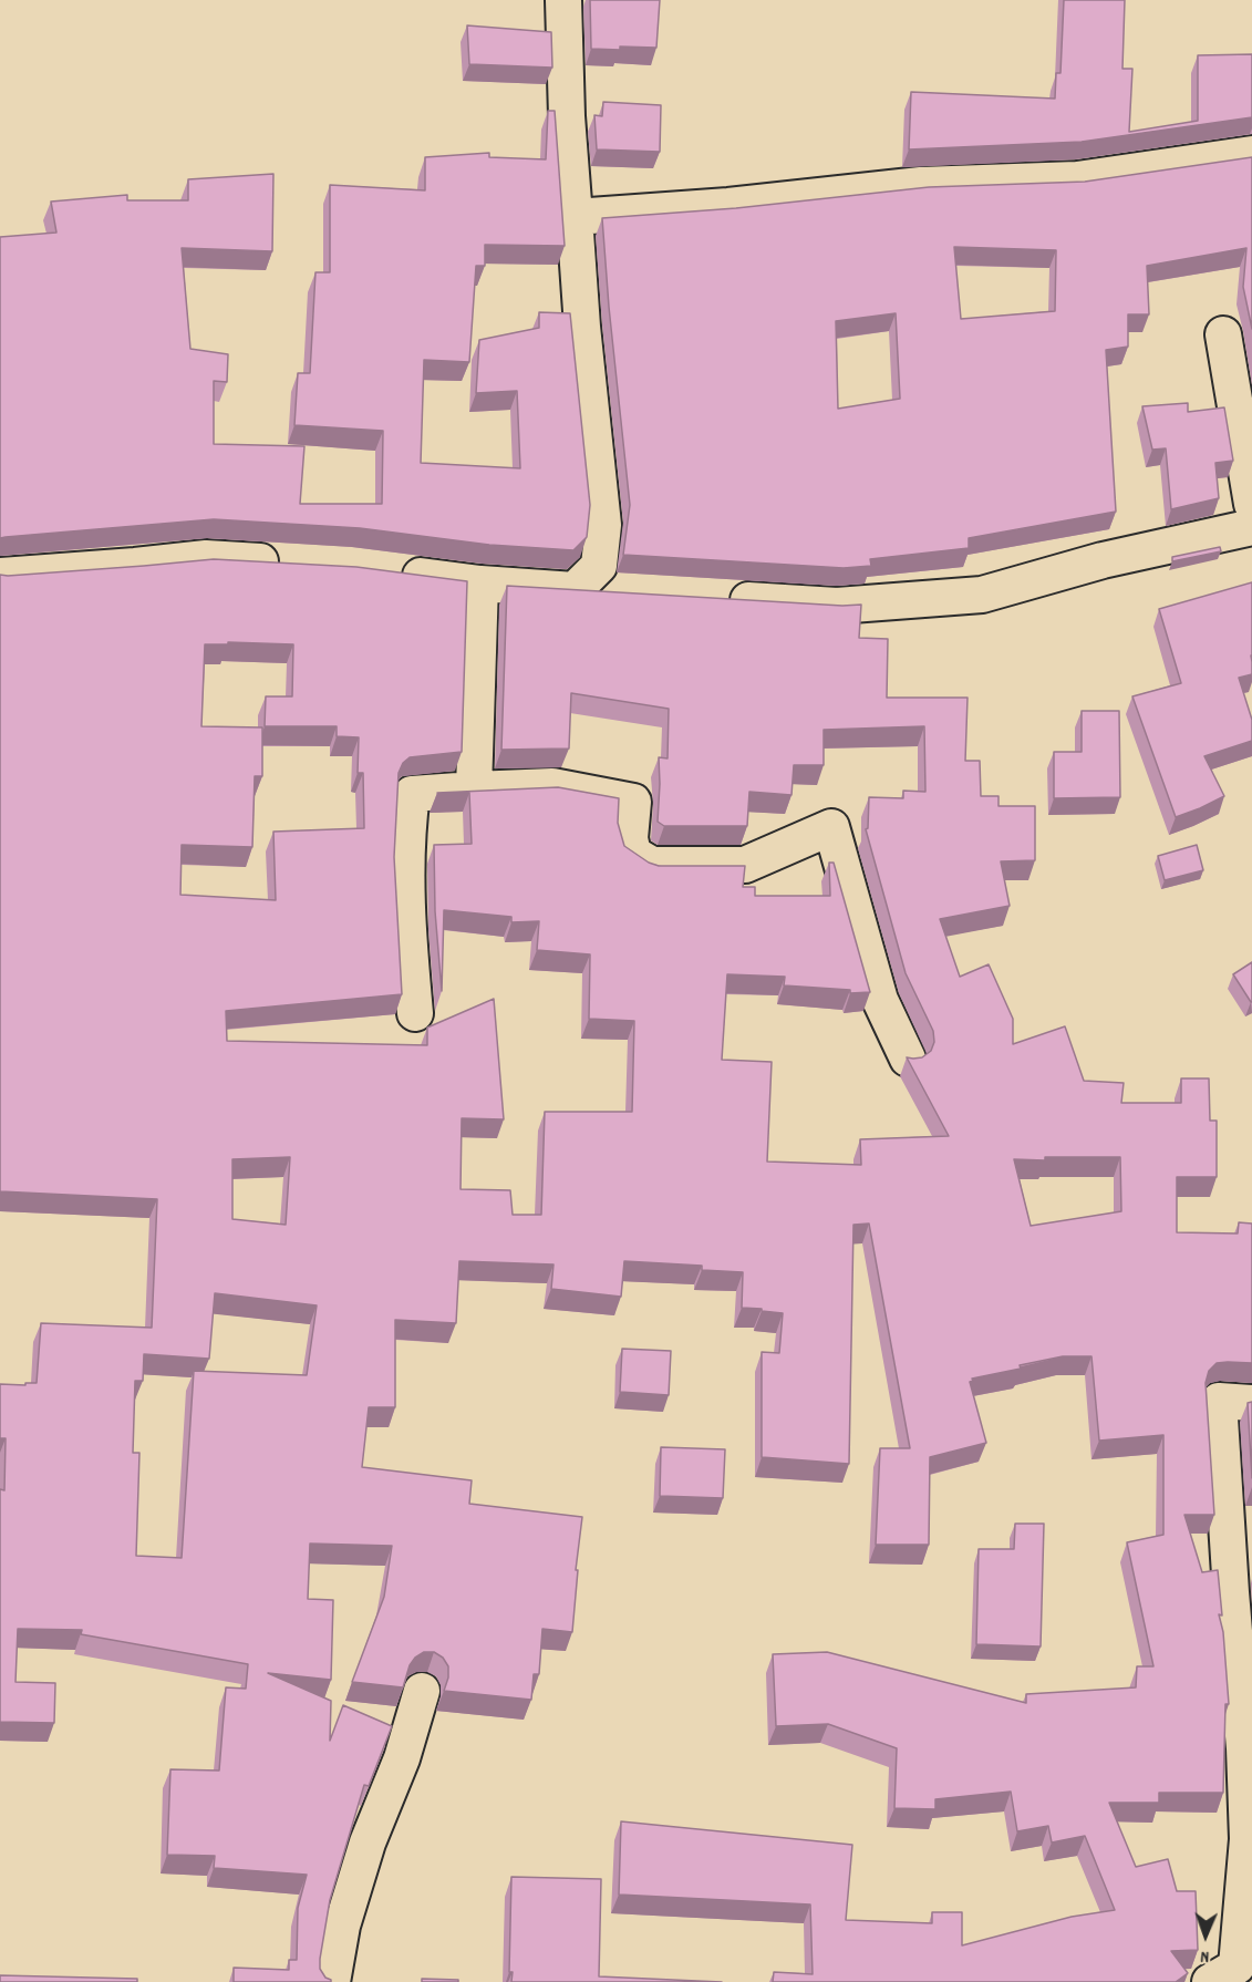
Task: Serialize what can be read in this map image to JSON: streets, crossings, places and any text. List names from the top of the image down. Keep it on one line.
{"north":"bottom"}
